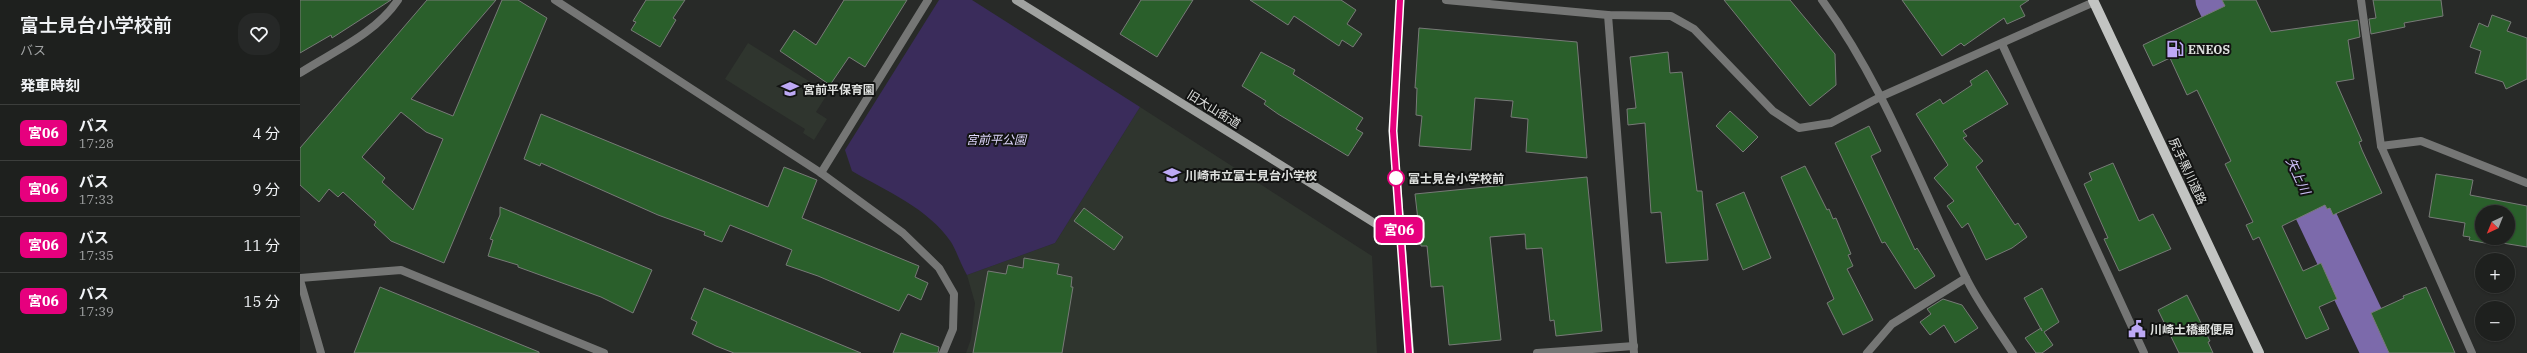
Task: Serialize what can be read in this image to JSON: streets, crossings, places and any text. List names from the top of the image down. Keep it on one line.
{"streets":{"main road":["尻手黒川道路"],"street":["旧大山街道"]},"water":["矢上川"],"parks":["宮前平公園"],"places":{"fuel station":["ENEOS"],"school or university":["宮前平保育園","川崎市立富士見台小学校"],"other":["富士見台小学校前"],"public building":["川崎土橋郵便局"]},"lines":["bus line 宮06"],"north":"bottom left","page":{"heading":[["富士見台小学校前","バス"],"発車時刻"],"on_map":"宮06","list":[{"mark":"宮06","name":"バス","note":"17:28","value":"4 分"},{"mark":"宮06","name":"バス","note":"17:33","value":"9 分"},{"mark":"宮06","name":"バス","note":"17:35","value":"11 分"},{"mark":"宮06","name":"バス","note":"17:39","value":"15 分"}],"map_buttons":["+","−"]}}
